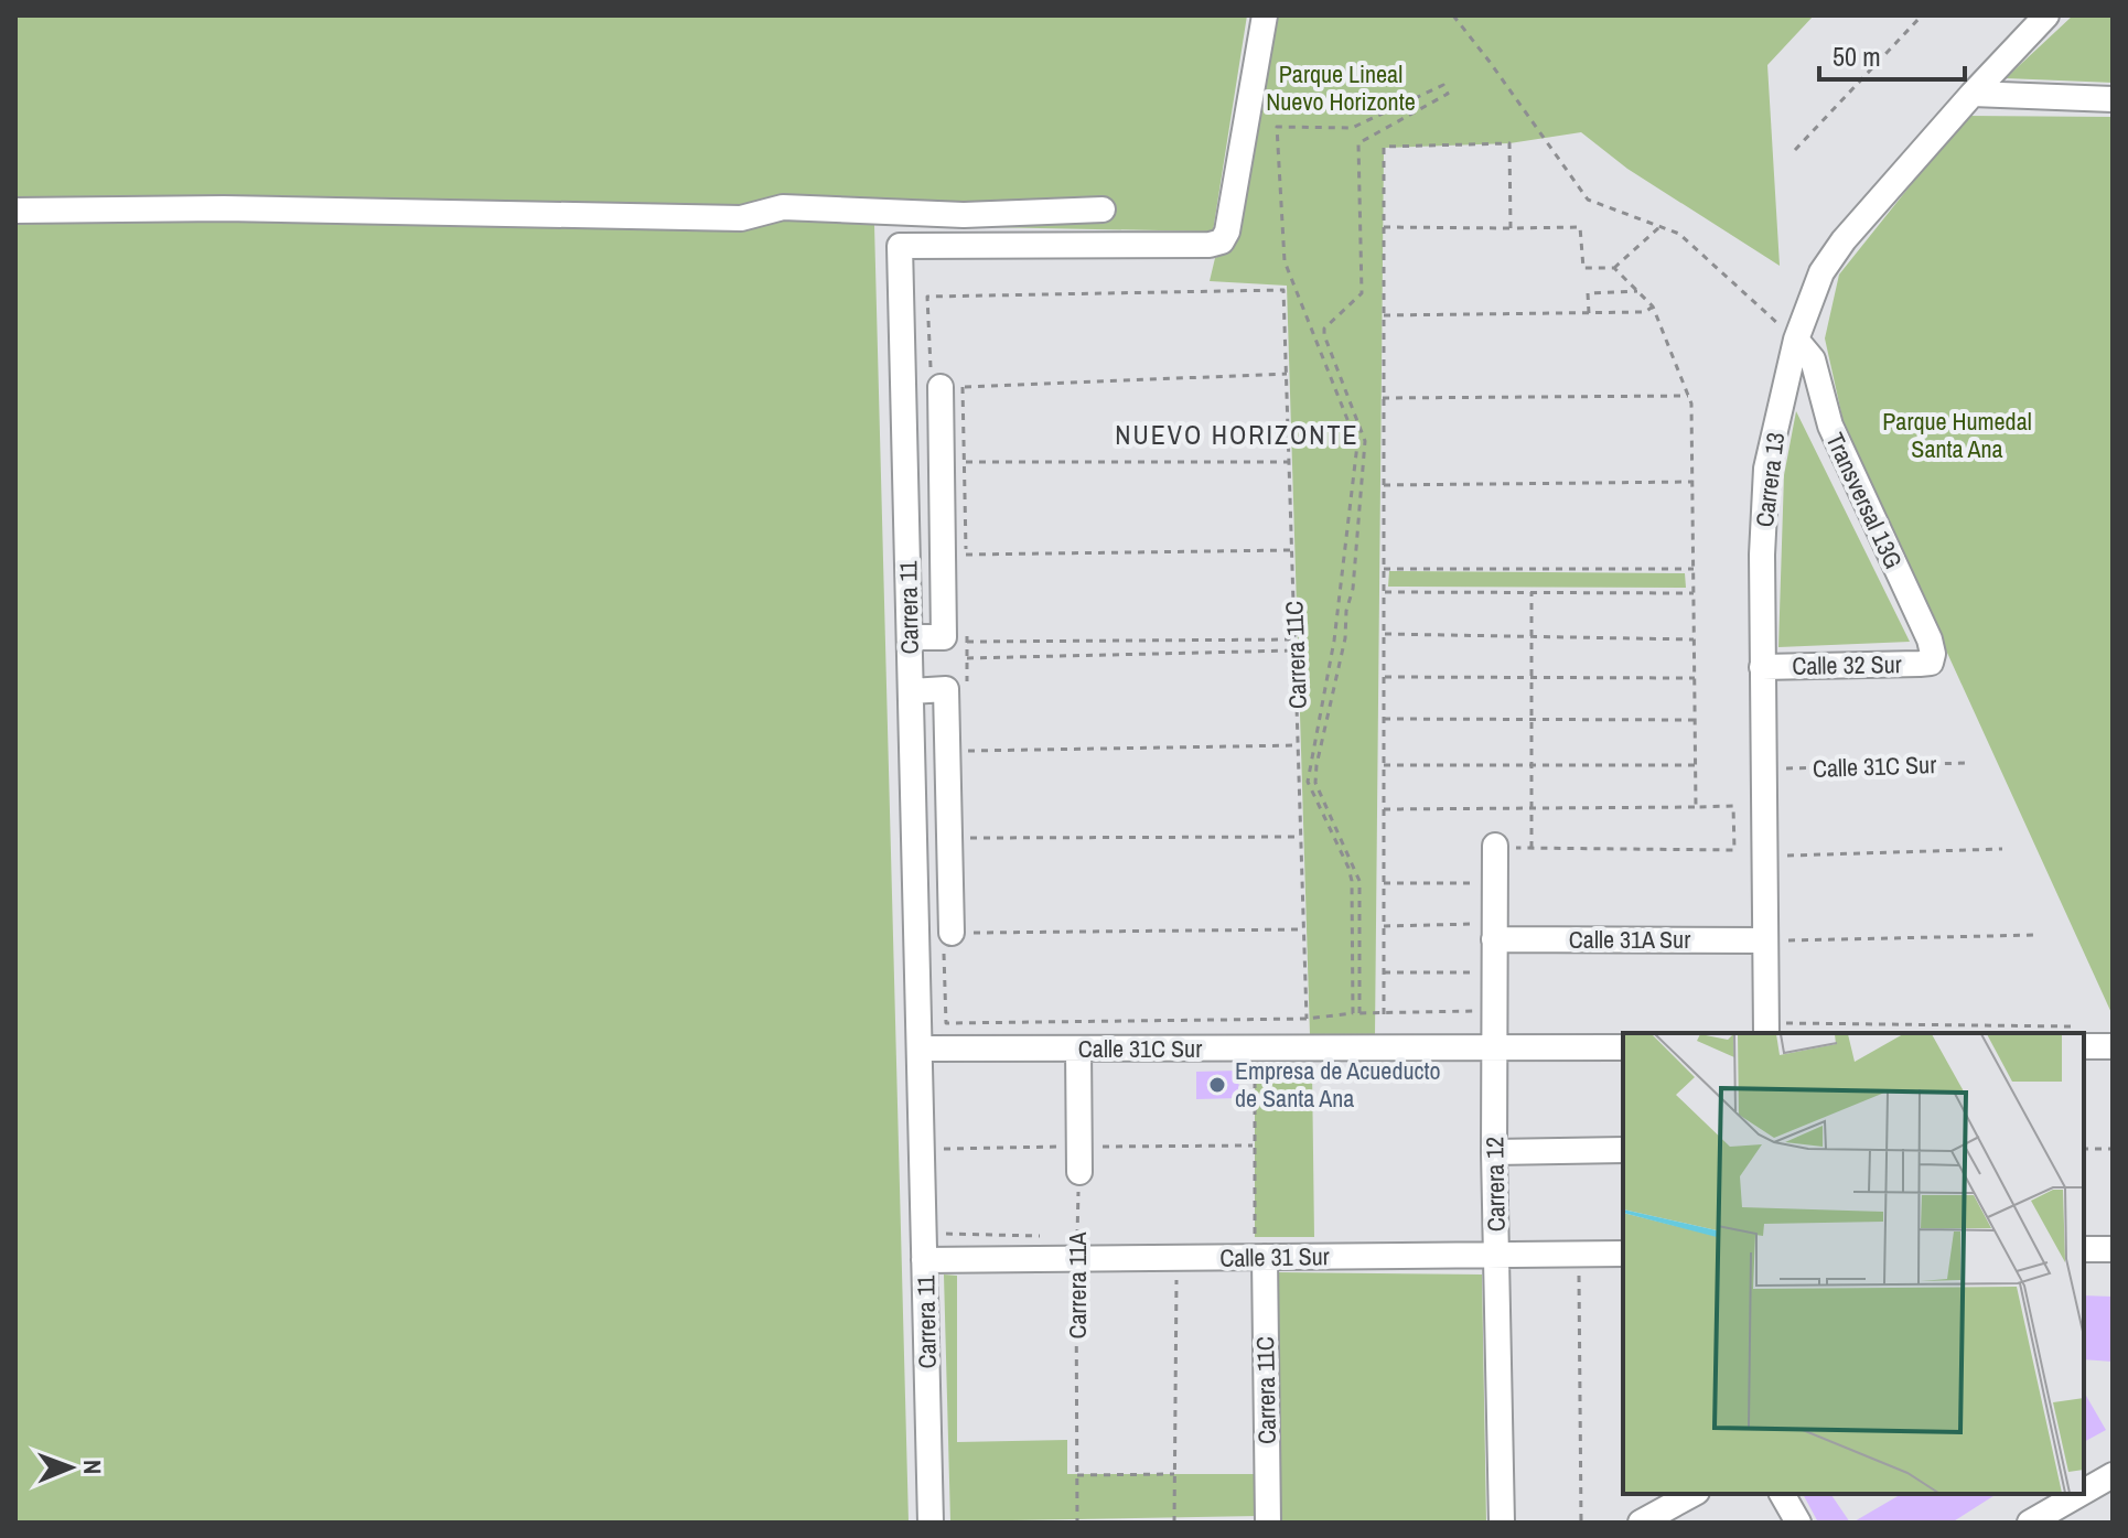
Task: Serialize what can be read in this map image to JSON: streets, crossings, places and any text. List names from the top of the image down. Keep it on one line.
{"streets":{"street":["Carrera 13","Transversal 13G","Carrera 11","Carrera 11C","Calle 32 Sur","Calle 31C Sur","Calle 31A Sur","Carrera 12","Calle 31 Sur"],"path":["Carrera 11A"]},"crossings":[["Carrera 13","Transversal 13G"],["Carrera 13","Calle 32 Sur"],["Carrera 13","Calle 31A Sur"],["Transversal 13G","Calle 32 Sur"],["Carrera 11","Calle 31C Sur"],["Carrera 11","Calle 31 Sur"],["Carrera 11C","Calle 31 Sur"],["Calle 31C Sur","Carrera 12"],["Calle 31A Sur","Carrera 12"],["Carrera 12","Calle 31 Sur"],["Calle 31 Sur","Carrera 11A"]],"districts":["NUEVO HORIZONTE"],"parks":["Parque Lineal Nuevo Horizonte","Parque Humedal Santa Ana"],"places":["Empresa de Acueducto de Santa Ana"],"scale_bar":"50 m","north":"right"}
